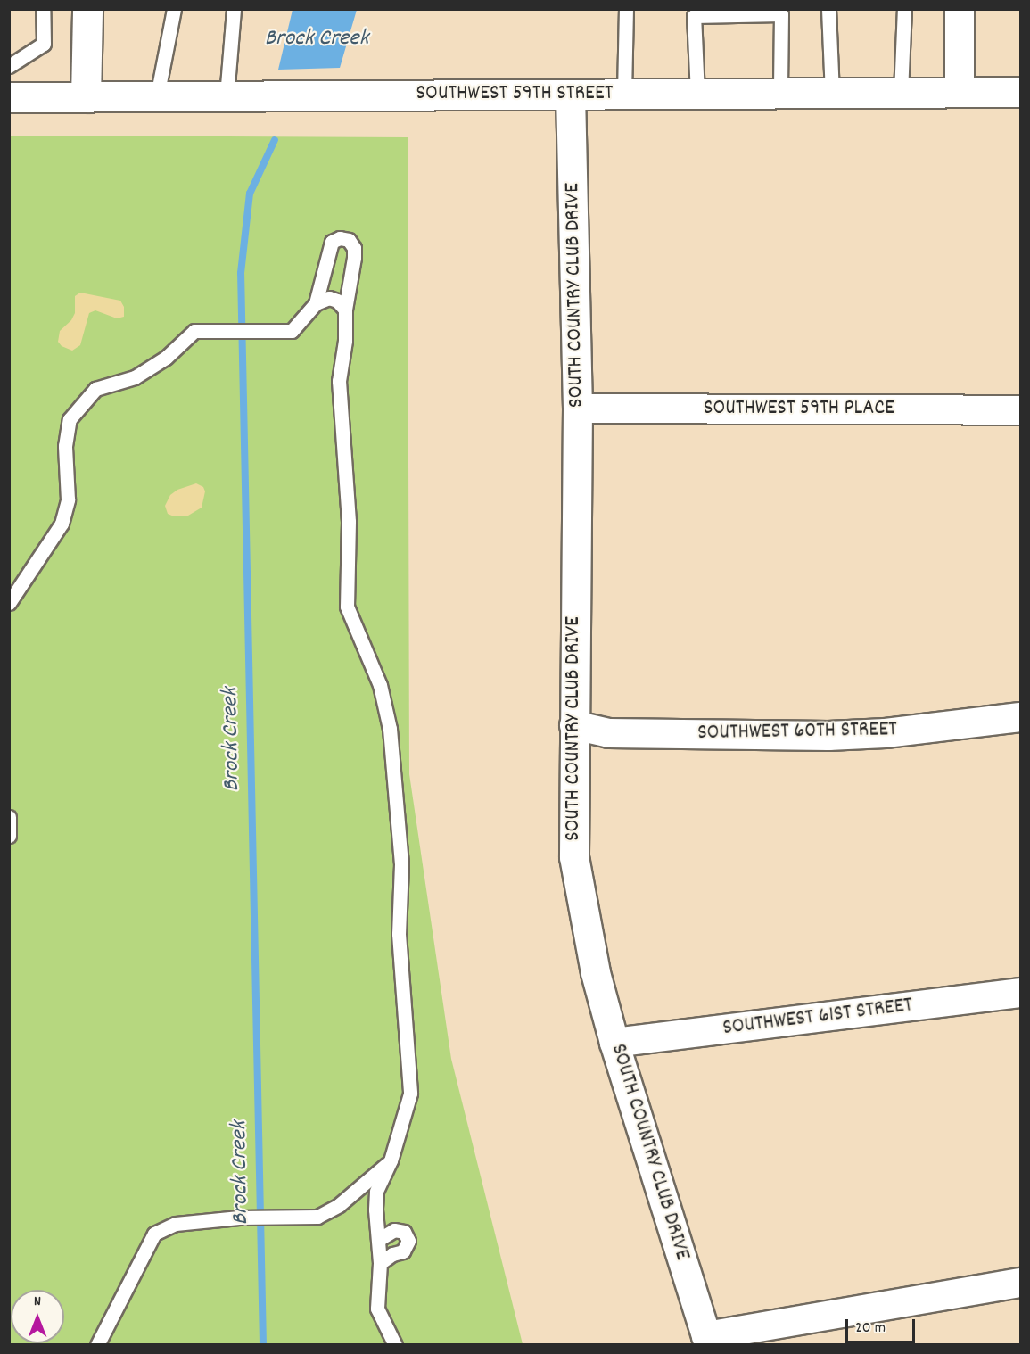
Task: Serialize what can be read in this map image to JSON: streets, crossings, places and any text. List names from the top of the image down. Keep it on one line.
{"streets":{"main road":["SOUTHWEST 59TH STREET"],"street":["SOUTH COUNTRY CLUB DRIVE","SOUTHWEST 59TH PLACE","SOUTHWEST 60TH STREET","SOUTHWEST 61ST STREET"]},"crossings":[["SOUTHWEST 59TH STREET","SOUTH COUNTRY CLUB DRIVE"],["SOUTH COUNTRY CLUB DRIVE","SOUTHWEST 59TH PLACE"],["SOUTH COUNTRY CLUB DRIVE","SOUTHWEST 60TH STREET"],["SOUTH COUNTRY CLUB DRIVE","SOUTHWEST 61ST STREET"]],"water":["Brock Creek"],"scale_bar":"20 m","north":"top"}
